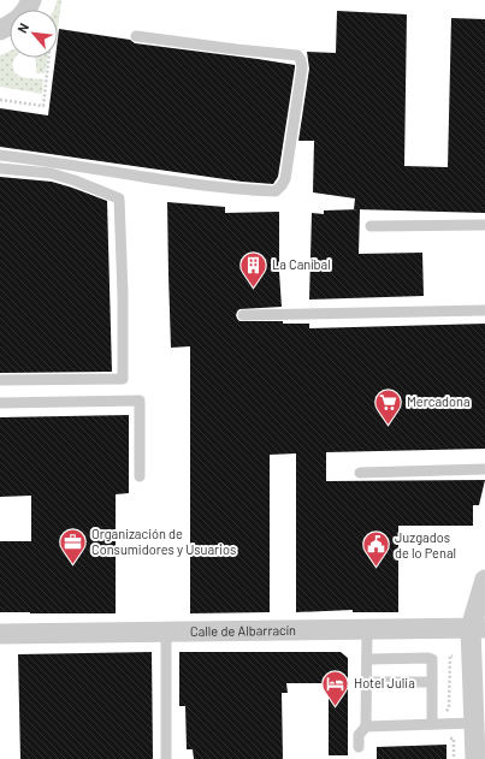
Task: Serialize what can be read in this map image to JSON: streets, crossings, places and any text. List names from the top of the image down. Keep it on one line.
{"streets":{"street":["Calle de Albarracín"]},"places":{"building":["La Caníbal"],"supermarket":["Mercadona"],"office":["Organización de Consumidores y Usuarios"],"public building":["Juzgados de lo Penal"],"hotel":["Hotel Julia"]},"north":"top left"}
